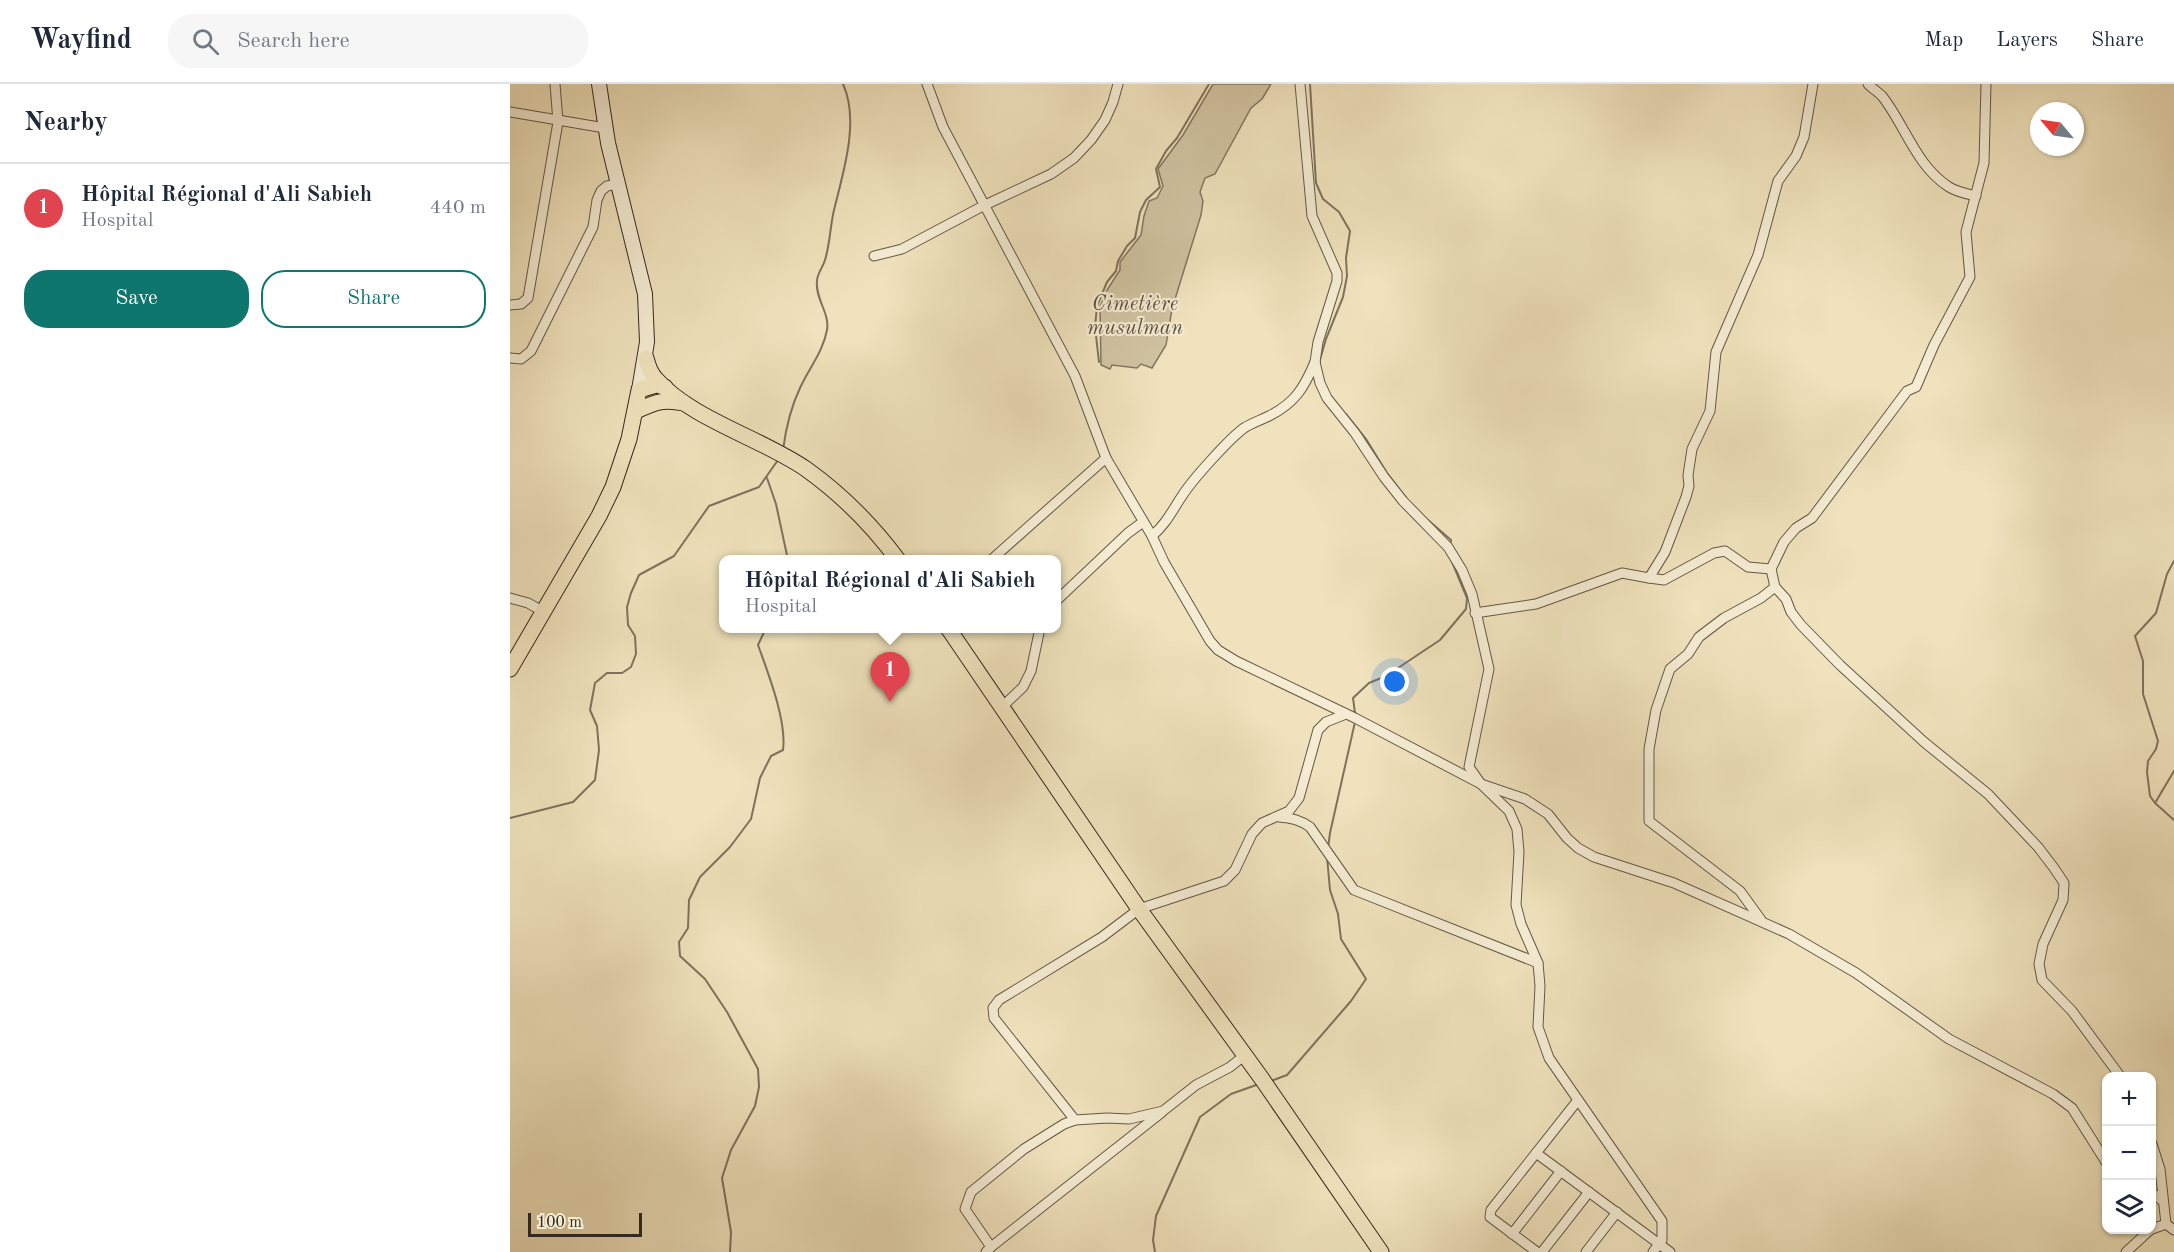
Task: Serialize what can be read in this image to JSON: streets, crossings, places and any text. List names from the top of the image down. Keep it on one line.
{"parks":["Cimetière musulman"],"scale_bar":"100 m","north":"top left","page":{"header":"Wayfind","search":"Search here","nav":["Map","Layers","Share"],"heading":"Nearby","list":[{"mark":"1","name":"Hôpital Régional d'Ali Sabieh","note":"Hospital","value":"440 m"}],"buttons":["Save","Share"],"popup":["Hôpital Régional d'Ali Sabieh","Hospital"],"pins":"1","map_buttons":["+","−"],"scale":"100 m"}}
